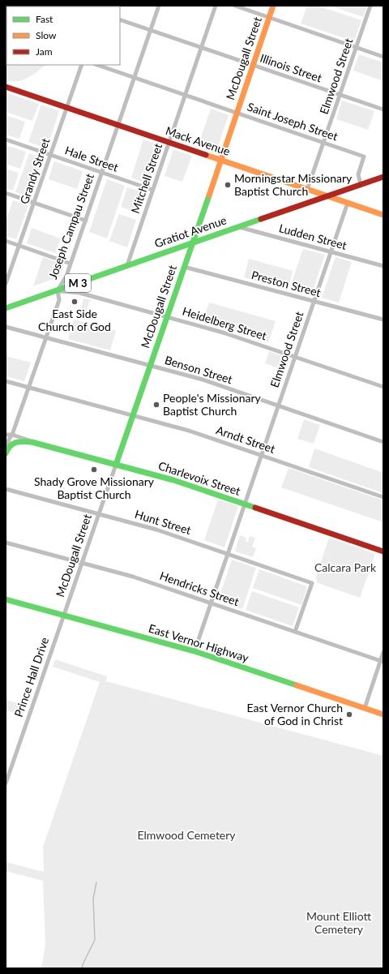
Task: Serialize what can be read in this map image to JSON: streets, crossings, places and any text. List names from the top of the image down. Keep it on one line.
{"streets":{"street":["McDougall Street","Illinois Street","Elmwood Street","Saint Joseph Street","Mack Avenue","Hale Street","Grandy Street","Mitchell Street","Joseph Campau Street","Gratiot Avenue","Ludden Street","M 3","Preston Street","Heidelberg Street","Benson Street","Arndt Street","Charlevoix Street","Hunt Street","Hendricks Street","East Vernor Highway","Prince Hall Drive"]},"crossings":[["McDougall Street","Illinois Street"],["McDougall Street","Saint Joseph Street"],["McDougall Street","Mack Avenue"],["McDougall Street","Gratiot Avenue"],["McDougall Street","Preston Street"],["McDougall Street","Heidelberg Street"],["McDougall Street","Benson Street"],["McDougall Street","Arndt Street"],["McDougall Street","Charlevoix Street"],["McDougall Street","Hunt Street"],["McDougall Street","Hendricks Street"],["McDougall Street","East Vernor Highway"],["McDougall Street","Prince Hall Drive"],["Illinois Street","Elmwood Street"],["Illinois Street","Mitchell Street"],["Illinois Street","Joseph Campau Street"],["Elmwood Street","Saint Joseph Street"],["Elmwood Street","Mack Avenue"],["Elmwood Street","Ludden Street"],["Elmwood Street","Preston Street"],["Elmwood Street","Heidelberg Street"],["Elmwood Street","Benson Street"],["Elmwood Street","Arndt Street"],["Elmwood Street","Charlevoix Street"],["Elmwood Street","Hunt Street"],["Elmwood Street","Hendricks Street"],["Elmwood Street","East Vernor Highway"],["Saint Joseph Street","Mitchell Street"],["Saint Joseph Street","Joseph Campau Street"],["Saint Joseph Street","Gratiot Avenue"],["Mack Avenue","Grandy Street"],["Mack Avenue","Mitchell Street"],["Mack Avenue","Joseph Campau Street"],["Mack Avenue","Gratiot Avenue"],["Hale Street","Grandy Street"],["Hale Street","Mitchell Street"],["Hale Street","Joseph Campau Street"],["Mitchell Street","Gratiot Avenue"],["Joseph Campau Street","Gratiot Avenue"],["Joseph Campau Street","Heidelberg Street"],["Joseph Campau Street","Benson Street"],["Joseph Campau Street","Arndt Street"],["Joseph Campau Street","Charlevoix Street"],["Gratiot Avenue","Ludden Street"],["Gratiot Avenue","Heidelberg Street"],["Hunt Street","Hendricks Street"],["East Vernor Highway","Prince Hall Drive"]],"parks":["Calcara Park","Elmwood Cemetery","Mount Elliott Cemetery"],"places":["Morningstar Missionary Baptist Church","East Side Church of God","People's Missionary Baptist Church","Shady Grove Missionary Baptist Church","East Vernor Church of God in Christ"],"legend":["Fast","Slow","Jam"]}
